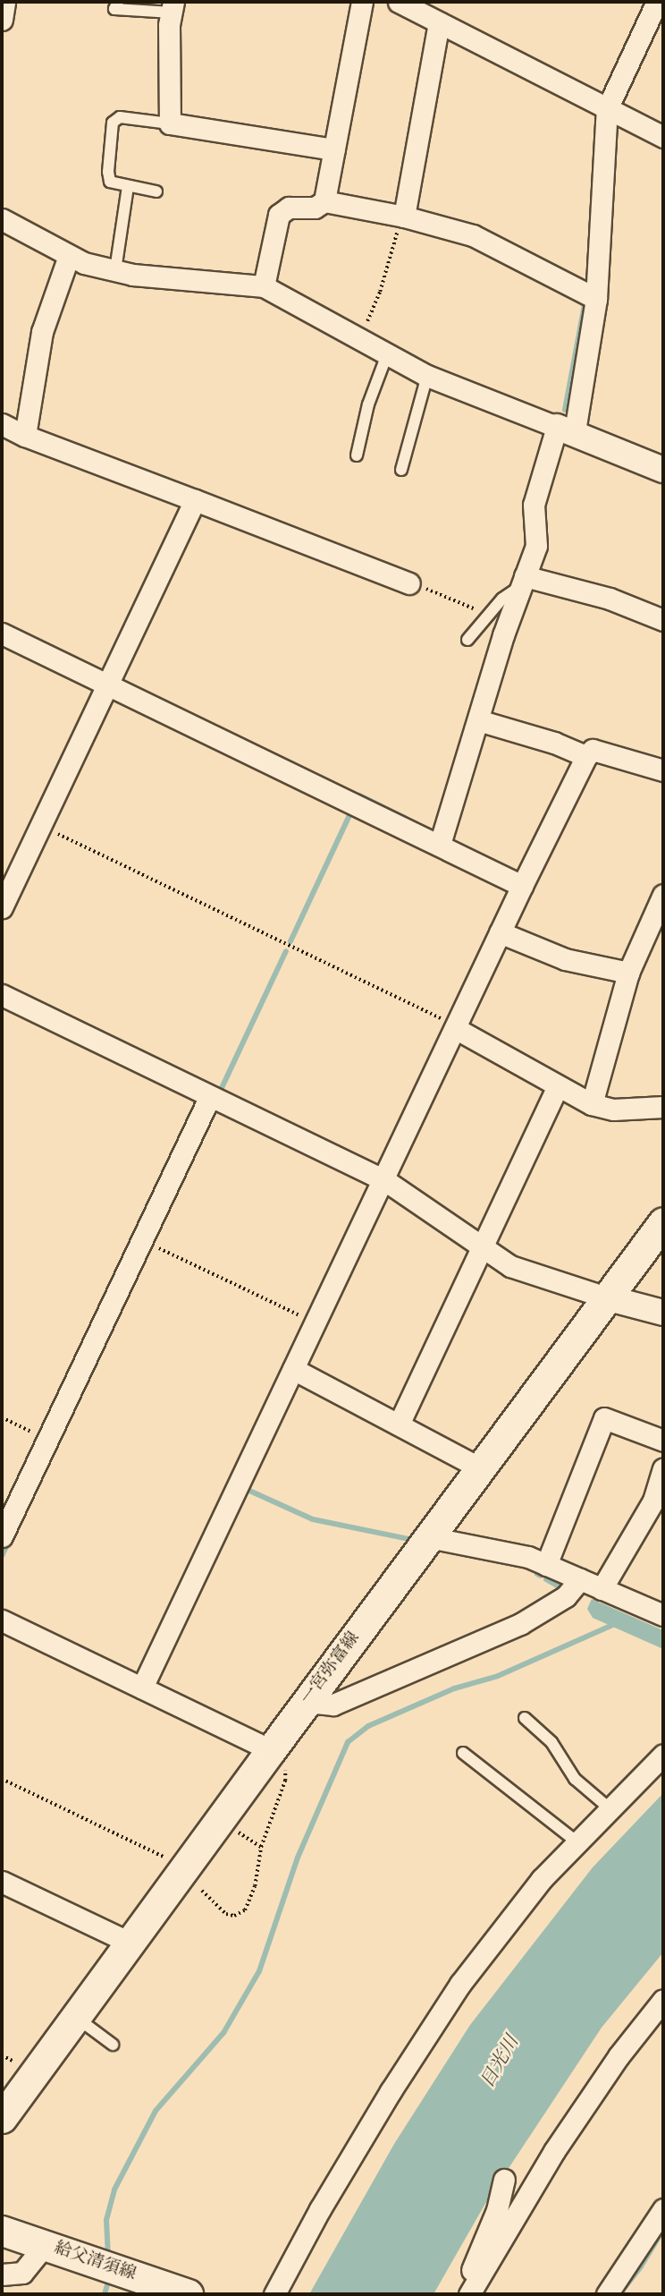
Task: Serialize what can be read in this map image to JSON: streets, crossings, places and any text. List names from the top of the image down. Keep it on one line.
{"streets":{"main road":["一宮弥富線","給父清須線"]},"water":["日光川"]}
